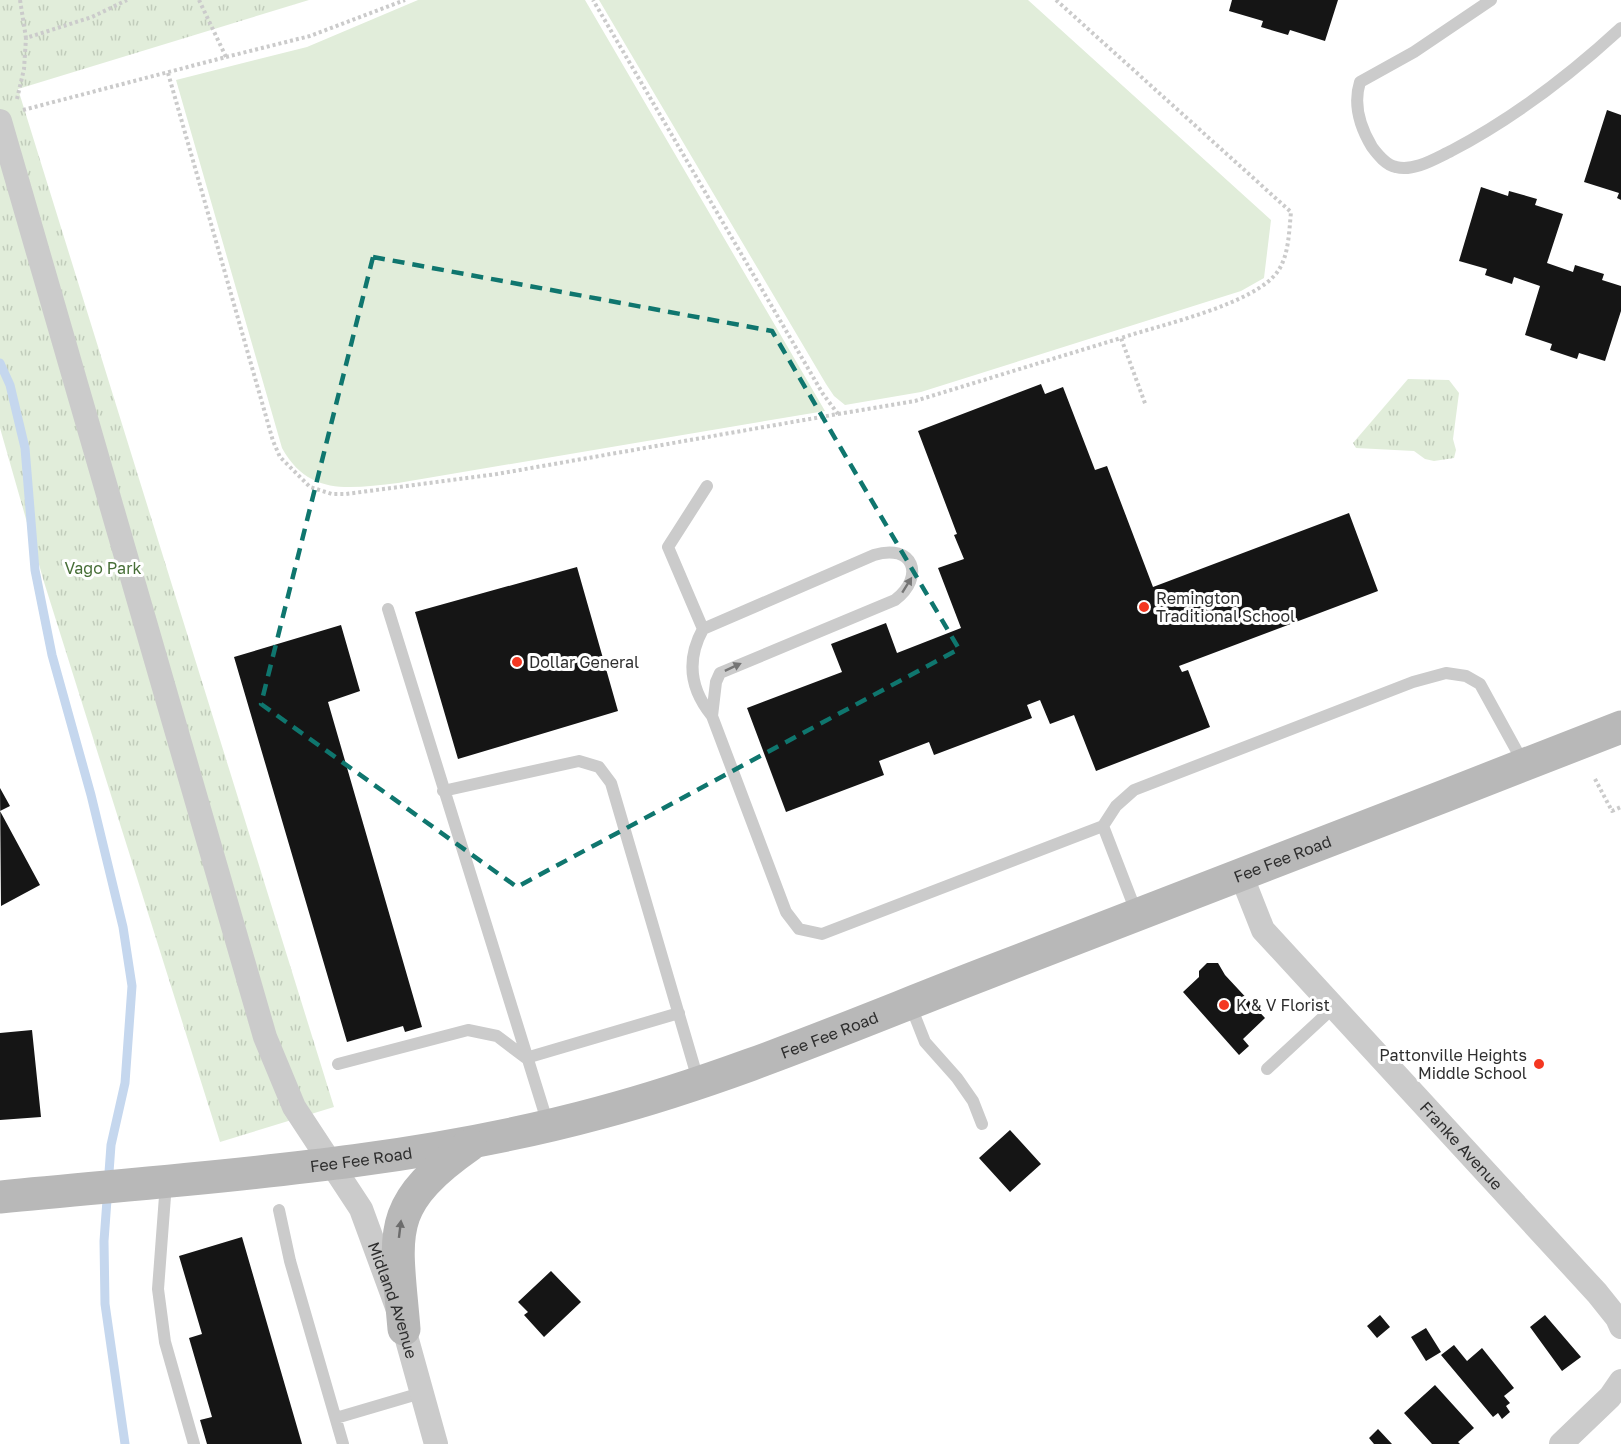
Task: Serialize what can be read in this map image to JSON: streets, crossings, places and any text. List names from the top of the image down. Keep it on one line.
{"streets":{"street":["Fee Fee Road","Franke Avenue","Midland Avenue"]},"crossings":[["Fee Fee Road","Franke Avenue"],["Fee Fee Road","Midland Avenue"]],"parks":["Vago Park"],"places":["Remington Traditional School","Dollar General","K & V Florist","Pattonville Heights Middle School"]}
